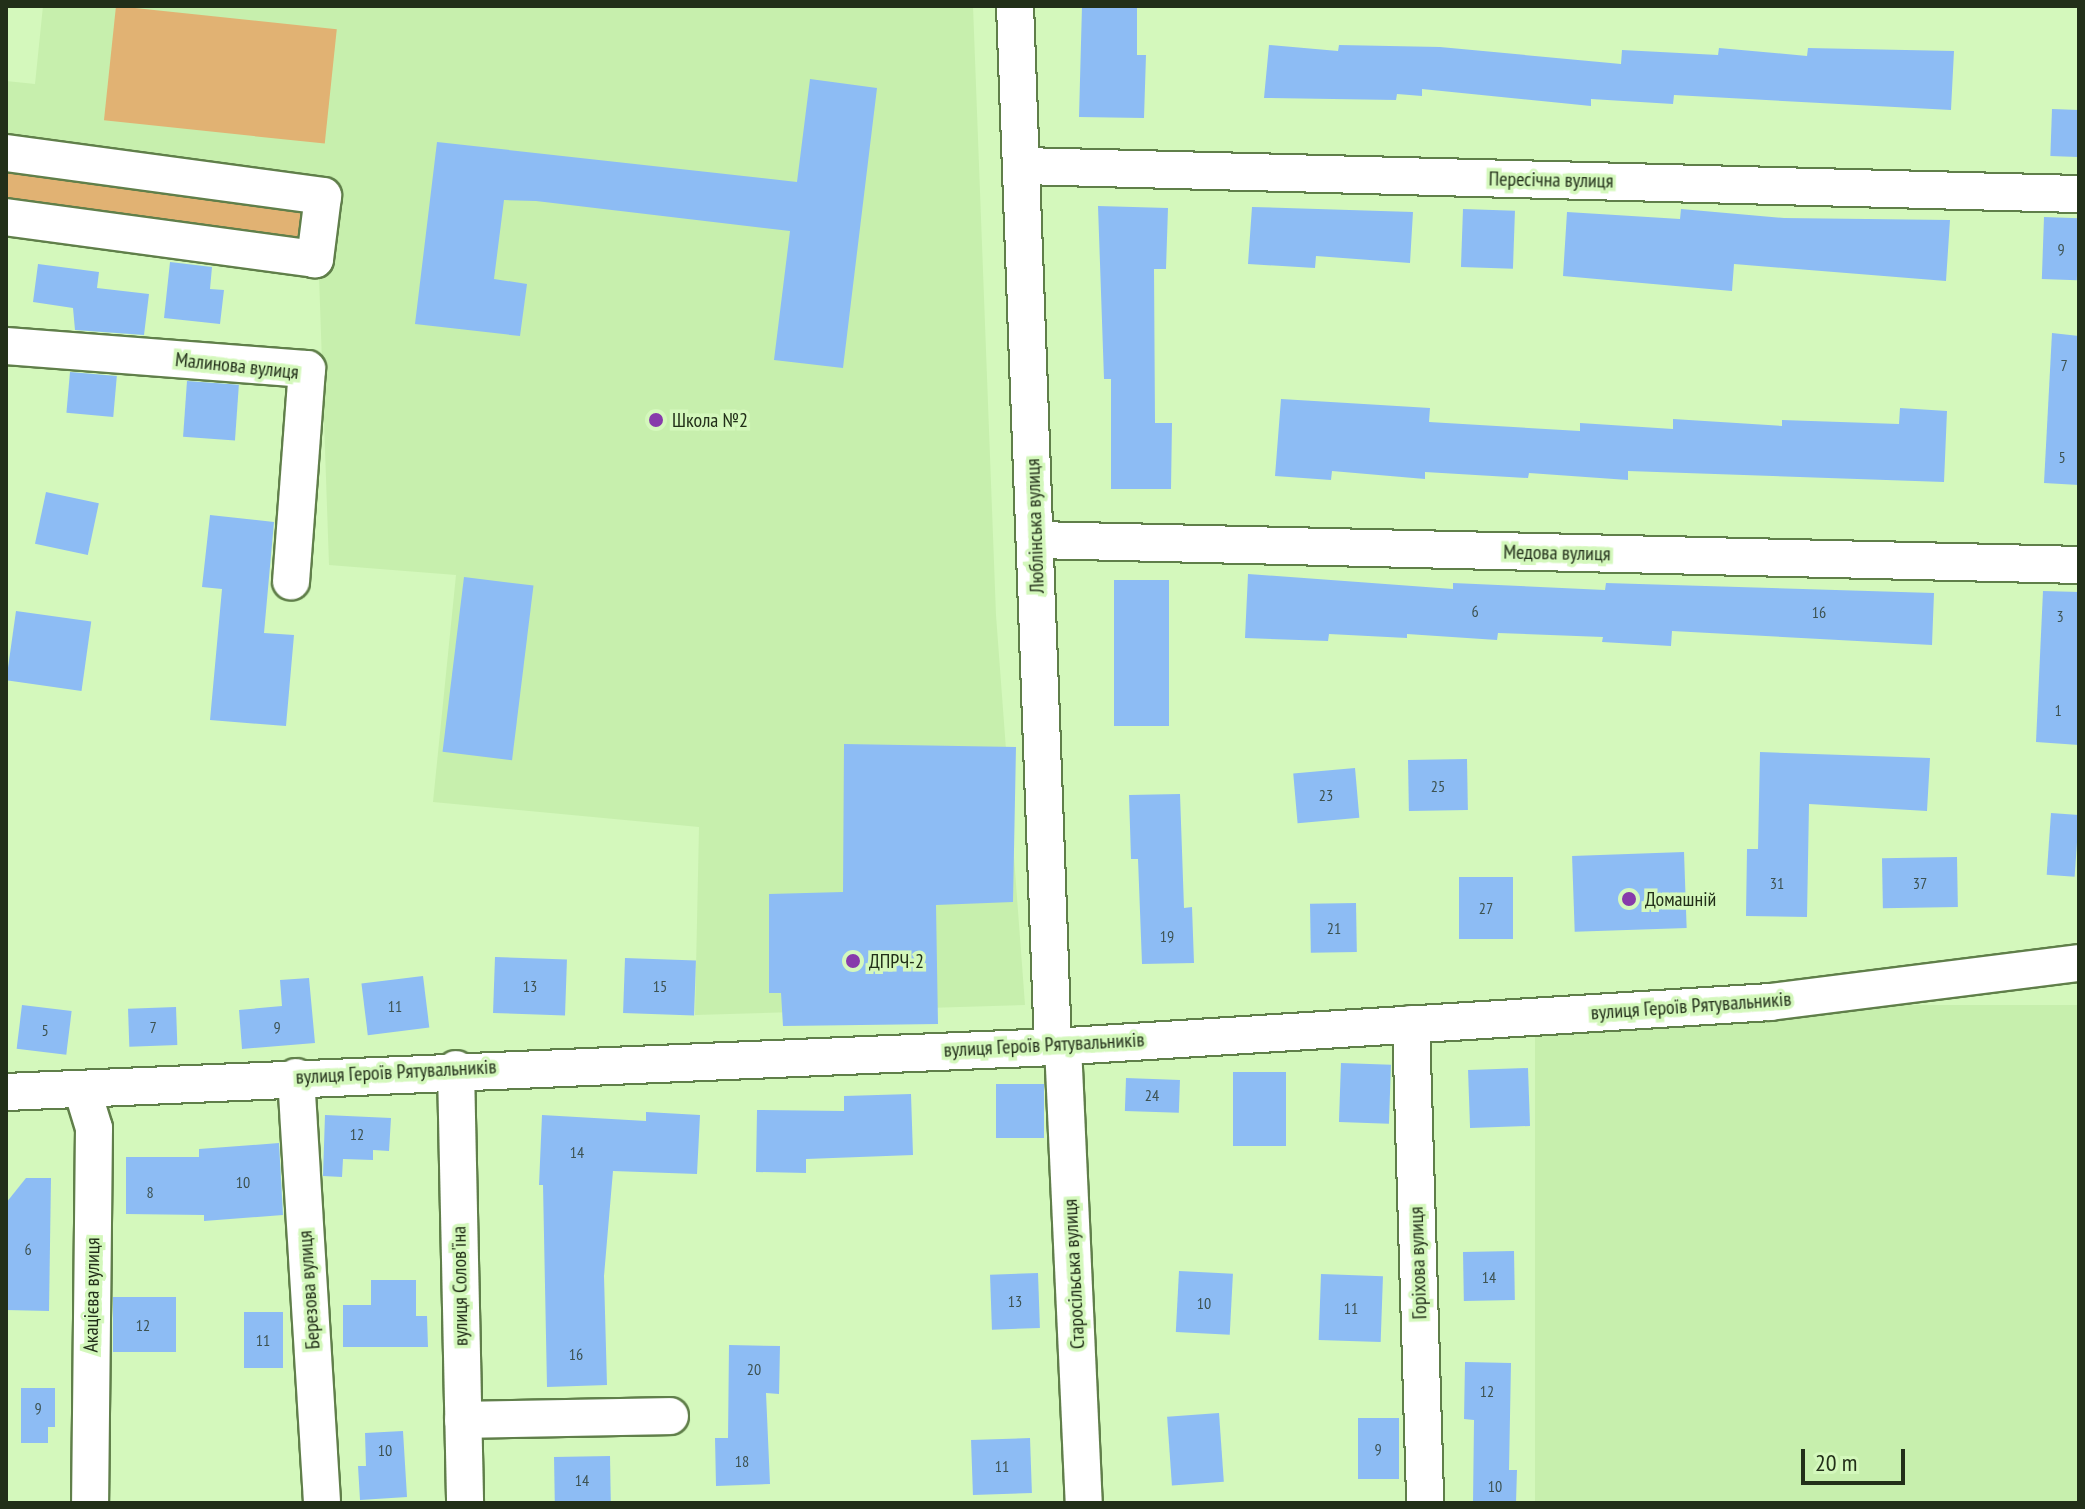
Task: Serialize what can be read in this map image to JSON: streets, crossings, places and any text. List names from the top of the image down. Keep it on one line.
{"streets":{"street":["Пересічна вулиця","Малинова вулиця","Люблінська вулиця","Медова вулиця","вулиця Героїв Рятувальників","Горіхова вулиця","Старосільська вулиця","вулиця Солов'їна","Березова вулиця","Акацієва вулиця"]},"crossings":[["Пересічна вулиця","Люблінська вулиця"],["Люблінська вулиця","Медова вулиця"],["Люблінська вулиця","вулиця Героїв Рятувальників"],["Люблінська вулиця","Старосільська вулиця"],["вулиця Героїв Рятувальників","Горіхова вулиця"],["вулиця Героїв Рятувальників","Старосільська вулиця"],["вулиця Героїв Рятувальників","вулиця Солов'їна"],["вулиця Героїв Рятувальників","Березова вулиця"],["вулиця Героїв Рятувальників","Акацієва вулиця"]],"places":["Школа №2","Домашній","ДПРЧ-2"],"house_numbers":["9","7","5","6","16","3","1","25","23","31","37","27","21","19","13","15","11","7","9","5","24","12","14","10","8","6","14","13","10","11","12","11","16","20","12","9","9","10","18","11","14","10"],"scale_bar":"20 m"}
